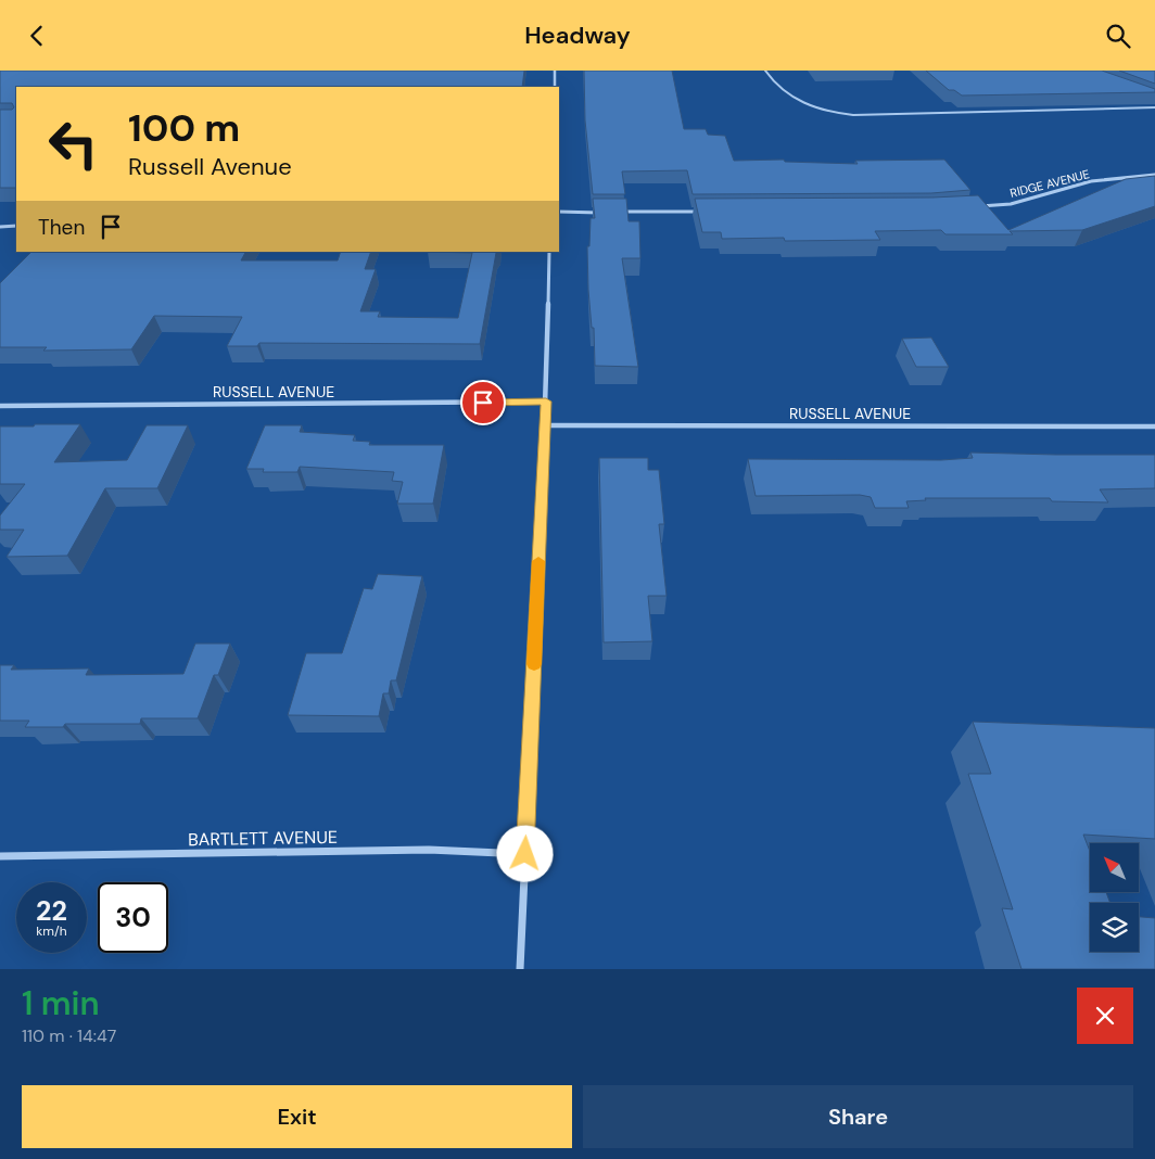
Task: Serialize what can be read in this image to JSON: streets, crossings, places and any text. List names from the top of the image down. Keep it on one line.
{"streets":{"street":["RIDGE AVENUE","RUSSELL AVENUE","BARTLETT AVENUE"]},"north":"top left","page":{"header":"Headway","turn":["100 m","Russell Avenue"],"then":"Then","speed":"22 km/h","limit":"30","heading":["1 min","110 m · 14:47"],"buttons":["Exit","Share"]}}
